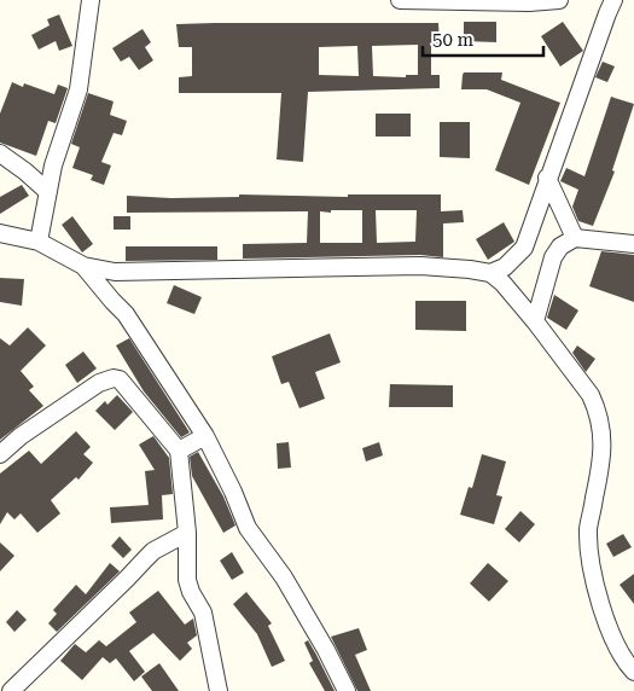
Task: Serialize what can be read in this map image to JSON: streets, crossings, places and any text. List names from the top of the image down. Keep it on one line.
{"scale_bar":"50 m"}
